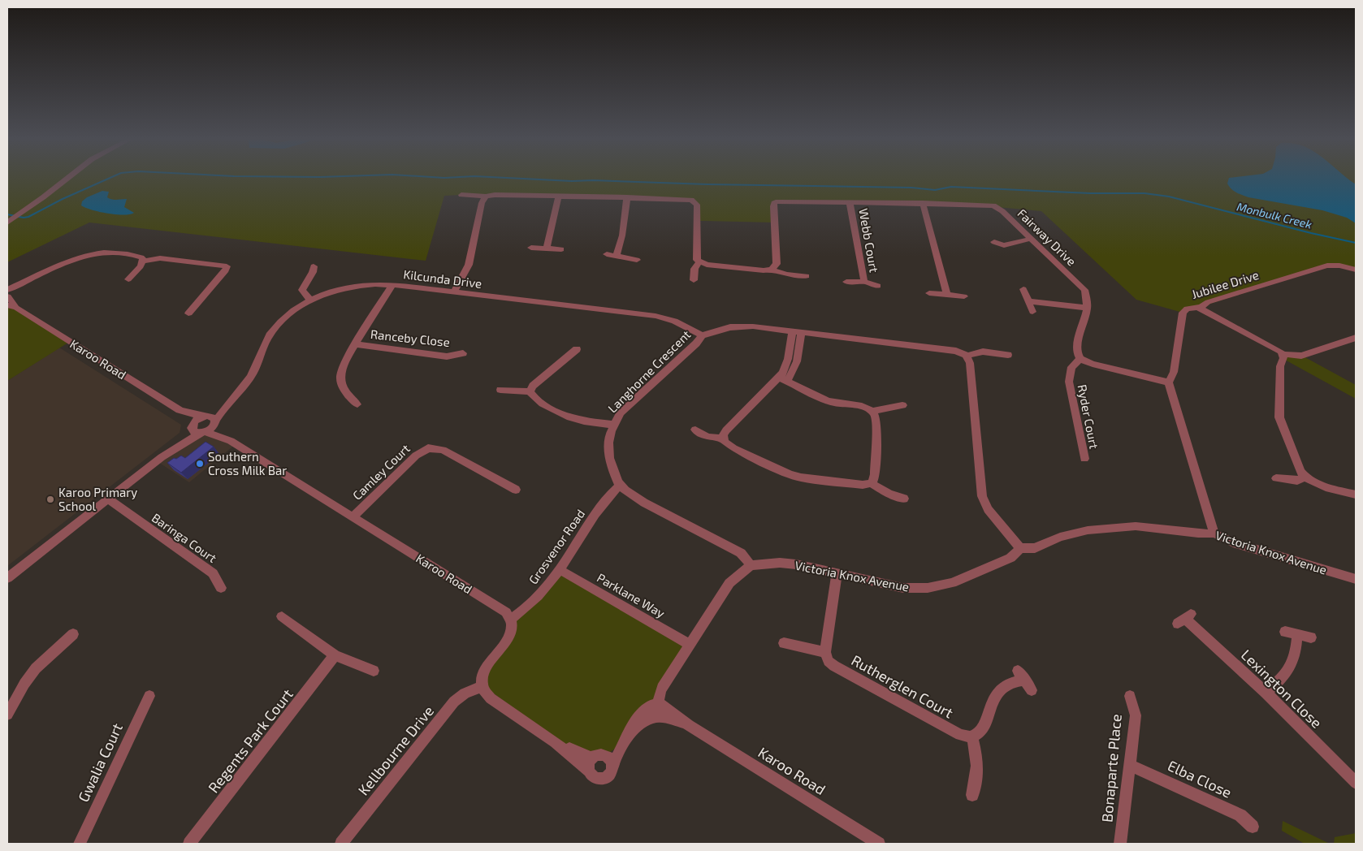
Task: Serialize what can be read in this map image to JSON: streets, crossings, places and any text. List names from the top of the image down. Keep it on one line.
{"streets":{"street":["Fairway Drive","Webb Court","Kilcunda Drive","Jubilee Drive","Ranceby Close","Karoo Road","Langhorne Crescent","Ryder Court","Camley Court","Baringa Court","Grosvenor Road","Victoria Knox Avenue","Parklane Way","Rutherglen Court","Lexington Close","Regents Park Court","Kellbourne Drive","Gwalia Court","Bonaparte Place","Elba Close"]},"crossings":[["Fairway Drive","Webb Court"],["Fairway Drive","Ryder Court"],["Kilcunda Drive","Karoo Road"],["Kilcunda Drive","Langhorne Crescent"],["Karoo Road","Camley Court"],["Karoo Road","Grosvenor Road"],["Langhorne Crescent","Grosvenor Road"],["Grosvenor Road","Parklane Way"],["Bonaparte Place","Elba Close"]],"water":["Monbulk Creek"],"places":["Southern Cross Milk Bar","Karoo Primary School"]}
